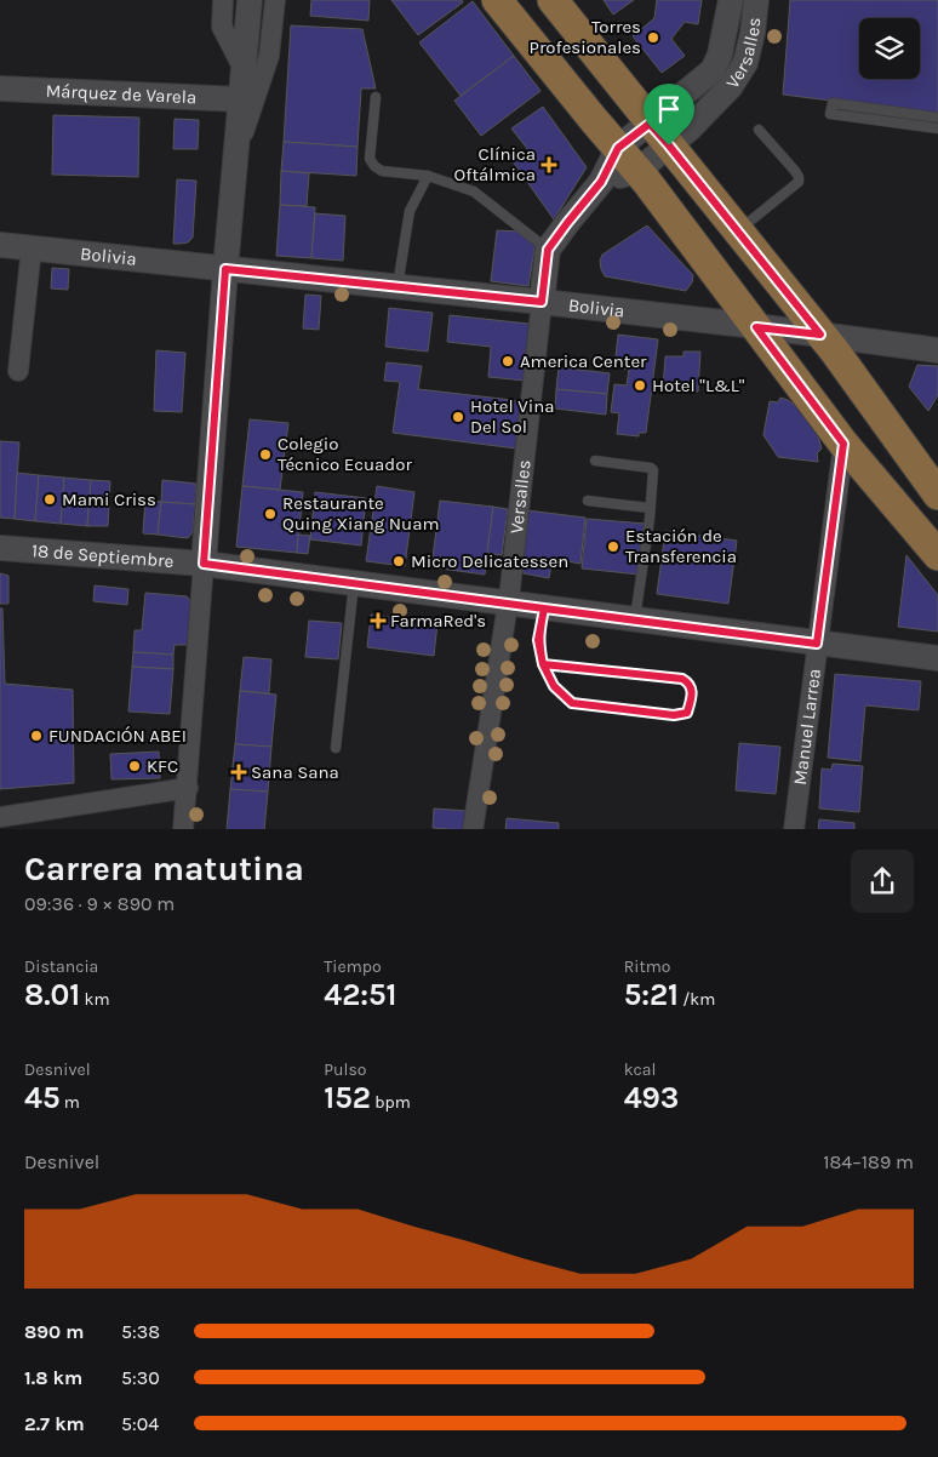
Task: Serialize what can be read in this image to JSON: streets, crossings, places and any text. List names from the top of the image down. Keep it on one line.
{"streets":{"street":["Versalles","Márquez de Varela","Bolivia","18 de Septiembre","Manuel Larrea"]},"crossings":[["Versalles","Bolivia"],["Versalles","18 de Septiembre"]],"places":{"other":["Torres Profesionales","America Center","Hotel \"L&L\"","Hotel Vina Del Sol","Colegio Técnico Ecuador","Mami Criss","Restaurante Quing Xiang Nuam","Estación de Transferencia","Micro Delicatessen","FUNDACIÓN ABEI","KFC"],"health":["Clínica Oftálmica","FarmaRed's","Sana Sana"]},"page":{"heading":["Carrera matutina","09:36 · 9 × 890 m"],"stats":[["Distancia","8.01 km"],["Tiempo","42:51"],["Ritmo","5:21 /km"],["Desnivel","45 m"],["Pulso","152 bpm"],["kcal","493"]],"chart":["Desnivel","184–189 m"],"list":[{"name":"890 m","note":"5:38"},{"name":"1.8 km","note":"5:30"},{"name":"2.7 km","note":"5:04"}]}}
